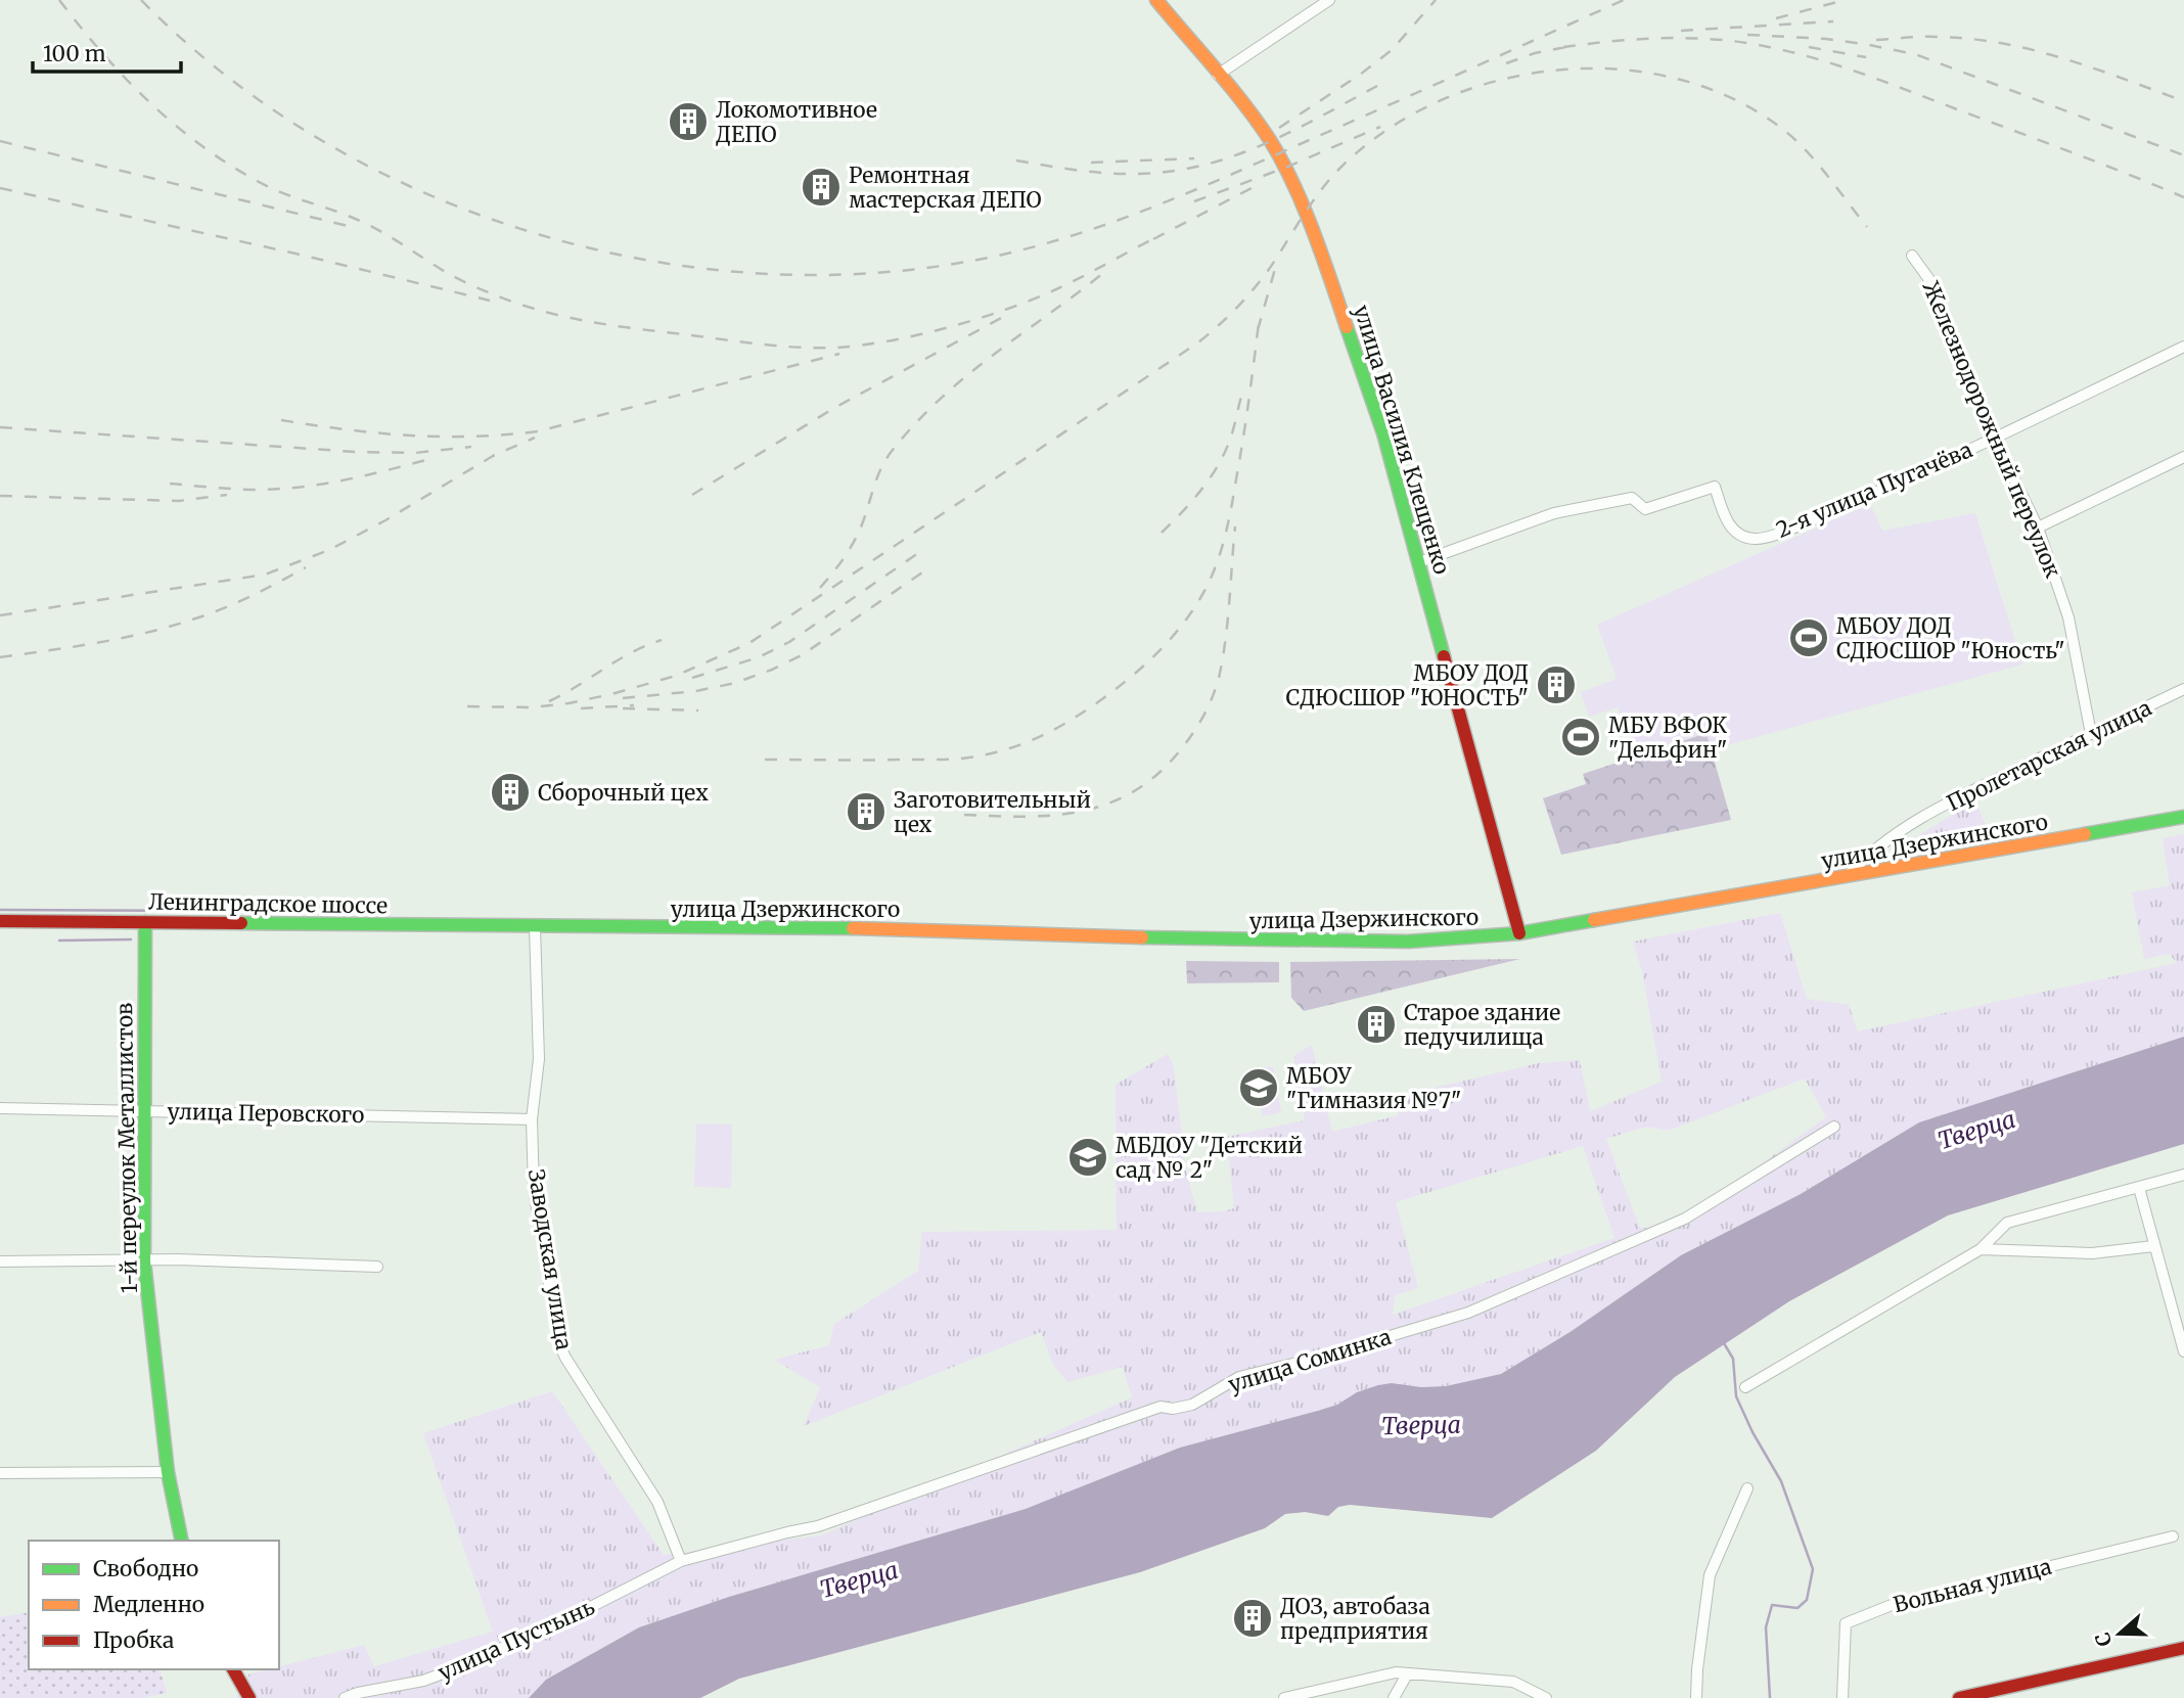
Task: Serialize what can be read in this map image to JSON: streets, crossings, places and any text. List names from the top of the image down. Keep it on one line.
{"streets":{"main road":["улица Василия Клещенко","улица Дзержинского","Ленинградское шоссе","1-й переулок Металлистов"],"street":["Железнодорожный переулок","2-я улица Пугачёва","Пролетарская улица","улица Перовского","Заводская улица","улица Соминка","Вольная улица","улица Пустынь"]},"crossings":[["Железнодорожный переулок","2-я улица Пугачёва"],["Железнодорожный переулок","Пролетарская улица"],["улица Василия Клещенко","2-я улица Пугачёва"],["улица Василия Клещенко","улица Дзержинского"],["Пролетарская улица","улица Дзержинского"],["улица Дзержинского","Ленинградское шоссе"],["улица Дзержинского","Заводская улица"],["Ленинградское шоссе","1-й переулок Металлистов"],["Ленинградское шоссе","Заводская улица"],["улица Перовского","1-й переулок Металлистов"],["улица Перовского","Заводская улица"],["Заводская улица","улица Соминка"],["Заводская улица","улица Пустынь"],["улица Соминка","улица Пустынь"]],"water":["Тверца"],"places":{"building":["Локомотивное ДЕПО","Ремонтная мастерская ДЕПО","МБОУ ДОД СДЮСШОР \"ЮНОСТЬ\"","Сборочный цех","Заготовительный цех","Старое здание педучилища","ДОЗ, автобаза предприятия"],"sports":["МБОУ ДОД СДЮСШОР \"Юность\"","МБУ ВФОК \"Дельфин\""],"school or university":["МБОУ \"Гимназия №7\"","МБДОУ \"Детский сад № 2\""]},"legend":["Свободно","Медленно","Пробка"],"scale_bar":"100 m","north":"left"}
